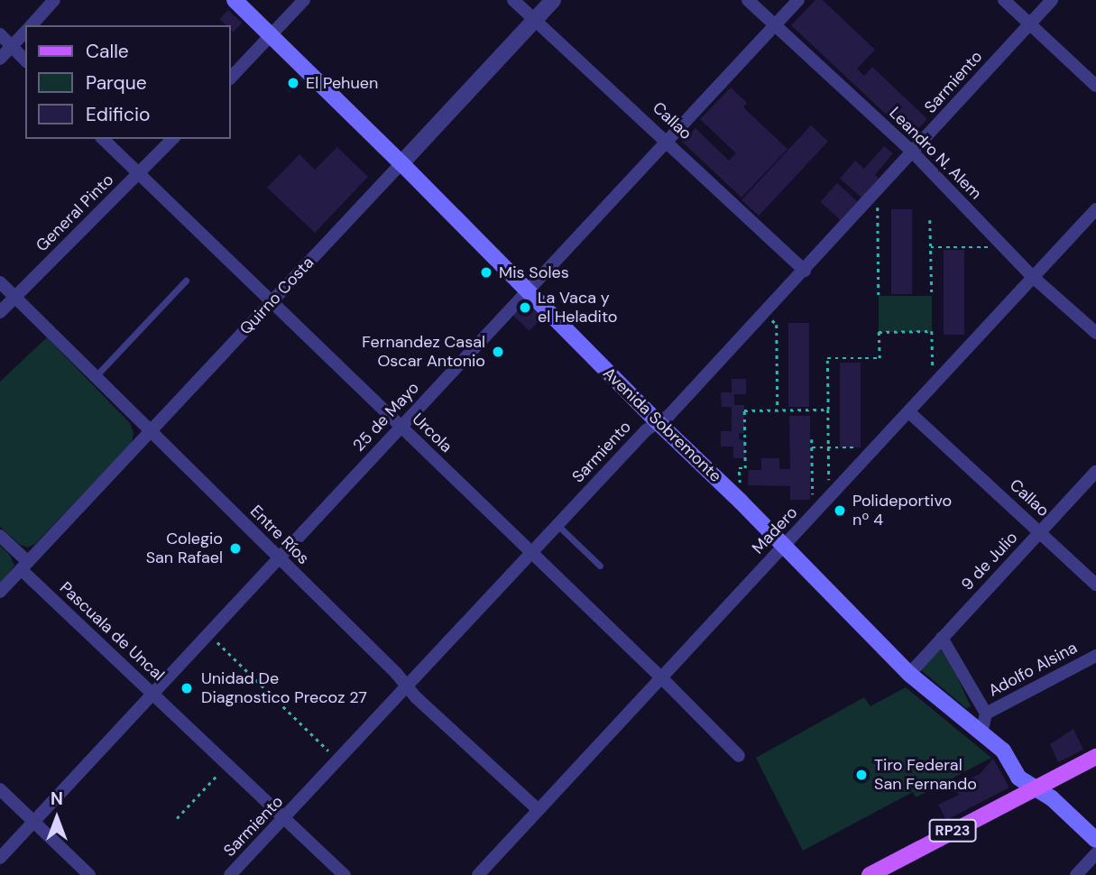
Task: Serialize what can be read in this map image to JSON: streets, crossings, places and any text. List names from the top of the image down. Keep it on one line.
{"streets":{"main road":["Avenida Sobremonte","RP23"],"street":["Sarmiento","Callao","Leandro N. Alem","General Pinto","Quirno Costa","25 de Mayo","Urcola","Madero","Entre Ríos","9 de Julio","Pascuala de Uncal","Adolfo Alsina"]},"crossings":[["Sarmiento","Callao"],["Sarmiento","Leandro N. Alem"],["Sarmiento","Avenida Sobremonte"],["Sarmiento","Urcola"],["Sarmiento","Entre Ríos"],["Sarmiento","Pascuala de Uncal"],["Callao","Quirno Costa"],["Callao","25 de Mayo"],["Callao","Madero"],["Callao","9 de Julio"],["Leandro N. Alem","25 de Mayo"],["Leandro N. Alem","Madero"],["General Pinto","Urcola"],["General Pinto","Entre Ríos"],["Quirno Costa","Avenida Sobremonte"],["Quirno Costa","Urcola"],["Quirno Costa","Entre Ríos"],["Quirno Costa","Pascuala de Uncal"],["25 de Mayo","Avenida Sobremonte"],["25 de Mayo","Urcola"],["25 de Mayo","Entre Ríos"],["25 de Mayo","Pascuala de Uncal"],["Avenida Sobremonte","Madero"],["Avenida Sobremonte","9 de Julio"],["Avenida Sobremonte","RP23"],["Urcola","Madero"],["Madero","Entre Ríos"]],"places":["El Pehuen","Mis Soles","La Vaca y el Heladito","Fernandez Casal Oscar Antonio","Polideportivo nº 4","Colegio San Rafael","Unidad De Diagnostico Precoz 27","Tiro Federal San Fernando"],"legend":["Calle","Parque","Edificio"],"north":"top"}
